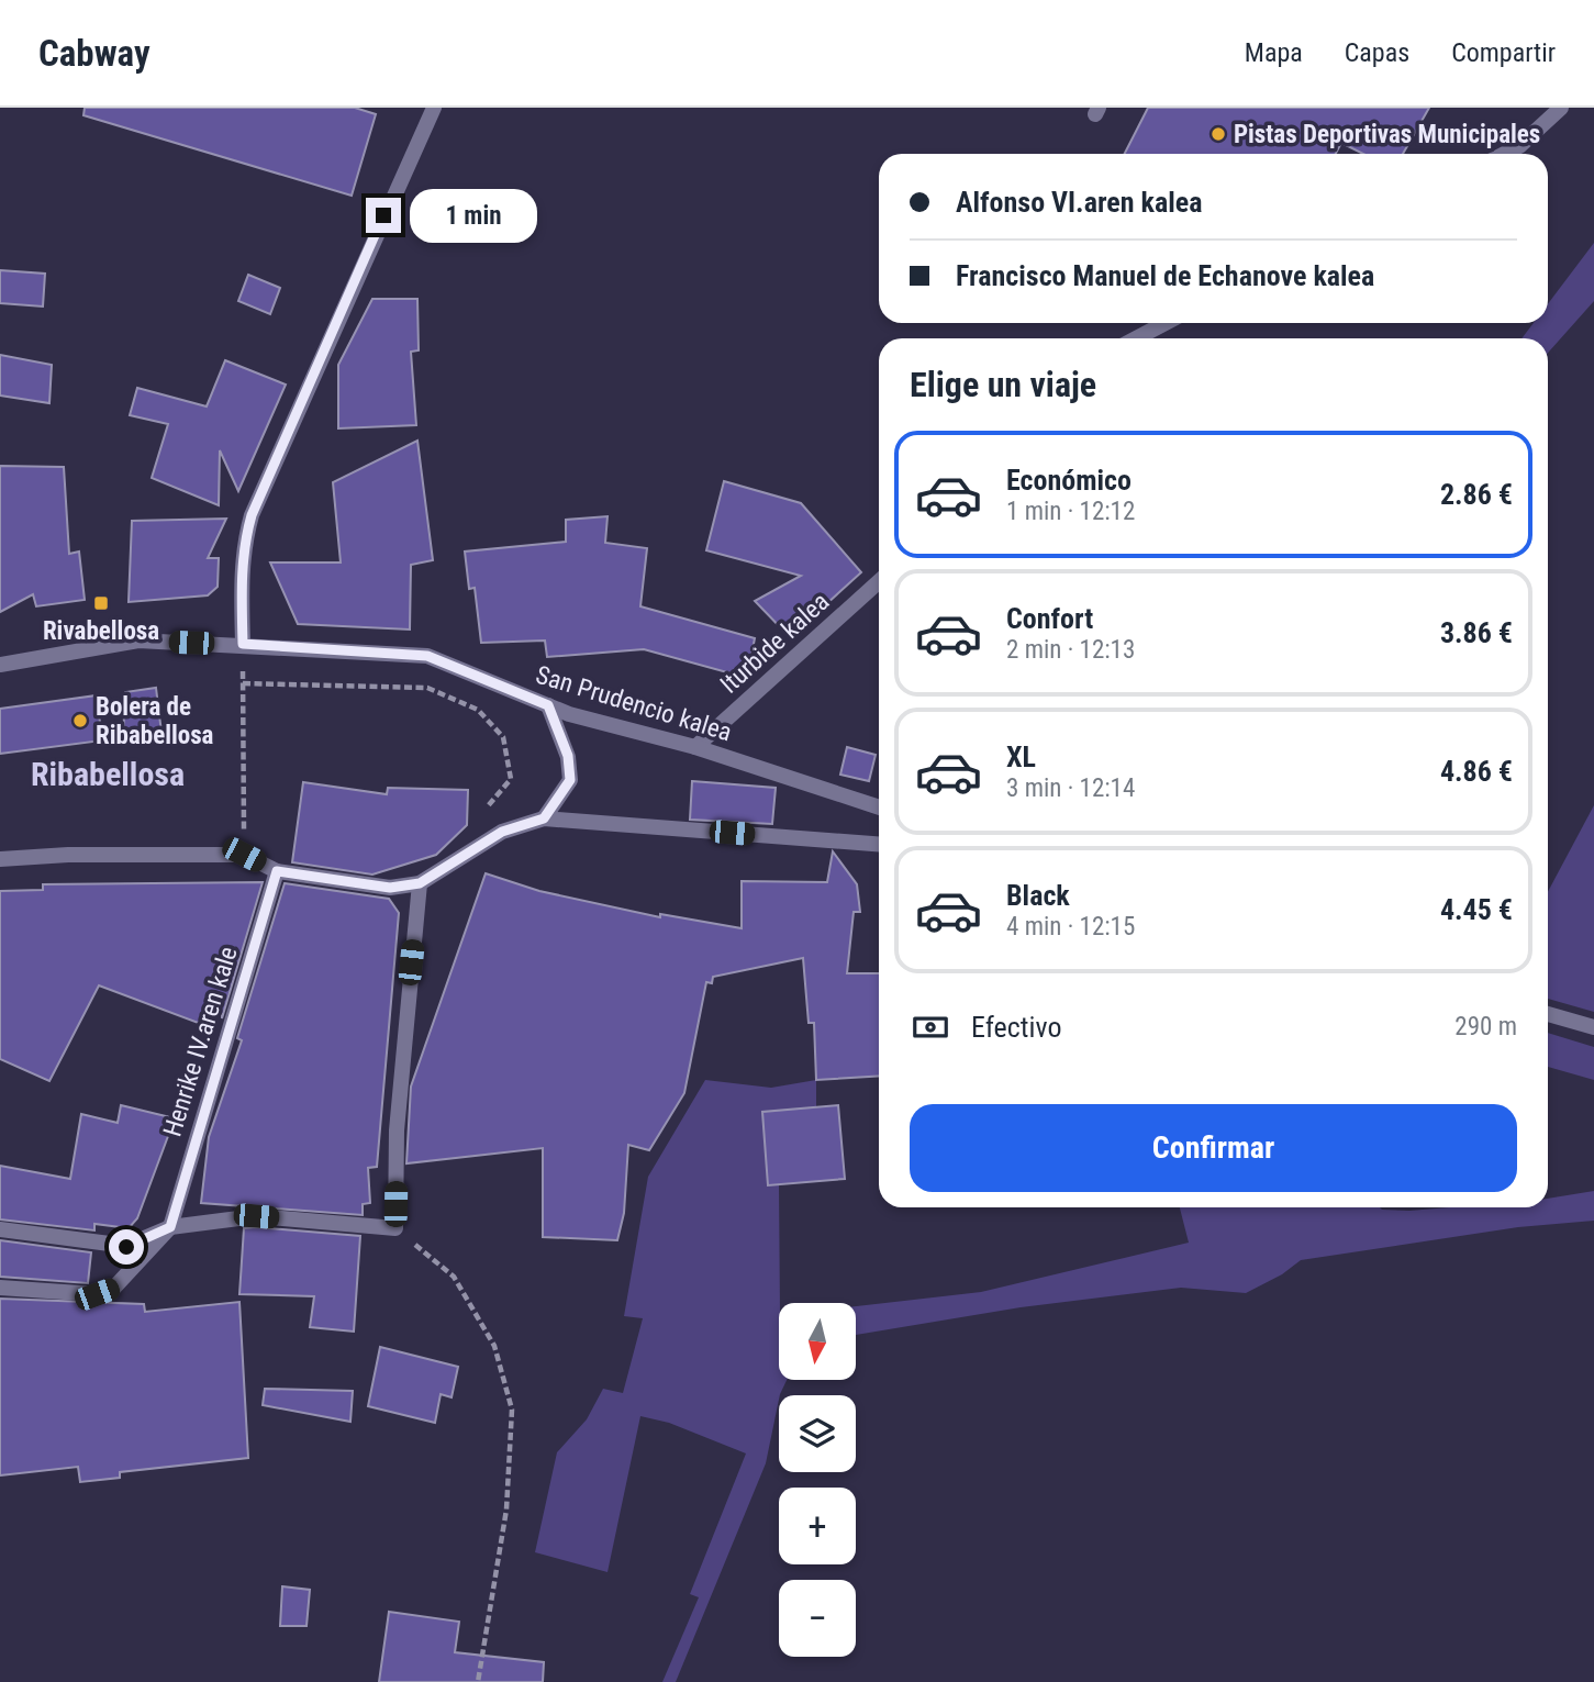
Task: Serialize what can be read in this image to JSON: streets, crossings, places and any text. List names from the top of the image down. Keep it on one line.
{"streets":{"street":["Iturbide kalea","San Prudencio kalea","Henrike IV.aren kale"]},"crossings":[["Iturbide kalea","San Prudencio kalea"]],"districts":["Ribabellosa"],"places":{"other":["Pistas Deportivas Municipales","Bolera de Ribabellosa"],"transit":["Rivabellosa"]},"north":"bottom","page":{"header":"Cabway","nav":["Mapa","Capas","Compartir"],"banner":["Alfonso VI.aren kalea","Francisco Manuel de Echanove kalea"],"bubble":"1 min","heading":"Elige un viaje","list":[{"name":"Económico","note":"1 min · 12:12","value":"2.86 €"},{"name":"Confort","note":"2 min · 12:13","value":"3.86 €"},{"name":"XL","note":"3 min · 12:14","value":"4.86 €"},{"name":"Black","note":"4 min · 12:15","value":"4.45 €"}],"pay":["Efectivo","290 m"],"buttons":"Confirmar","map_buttons":["+","−"]}}
